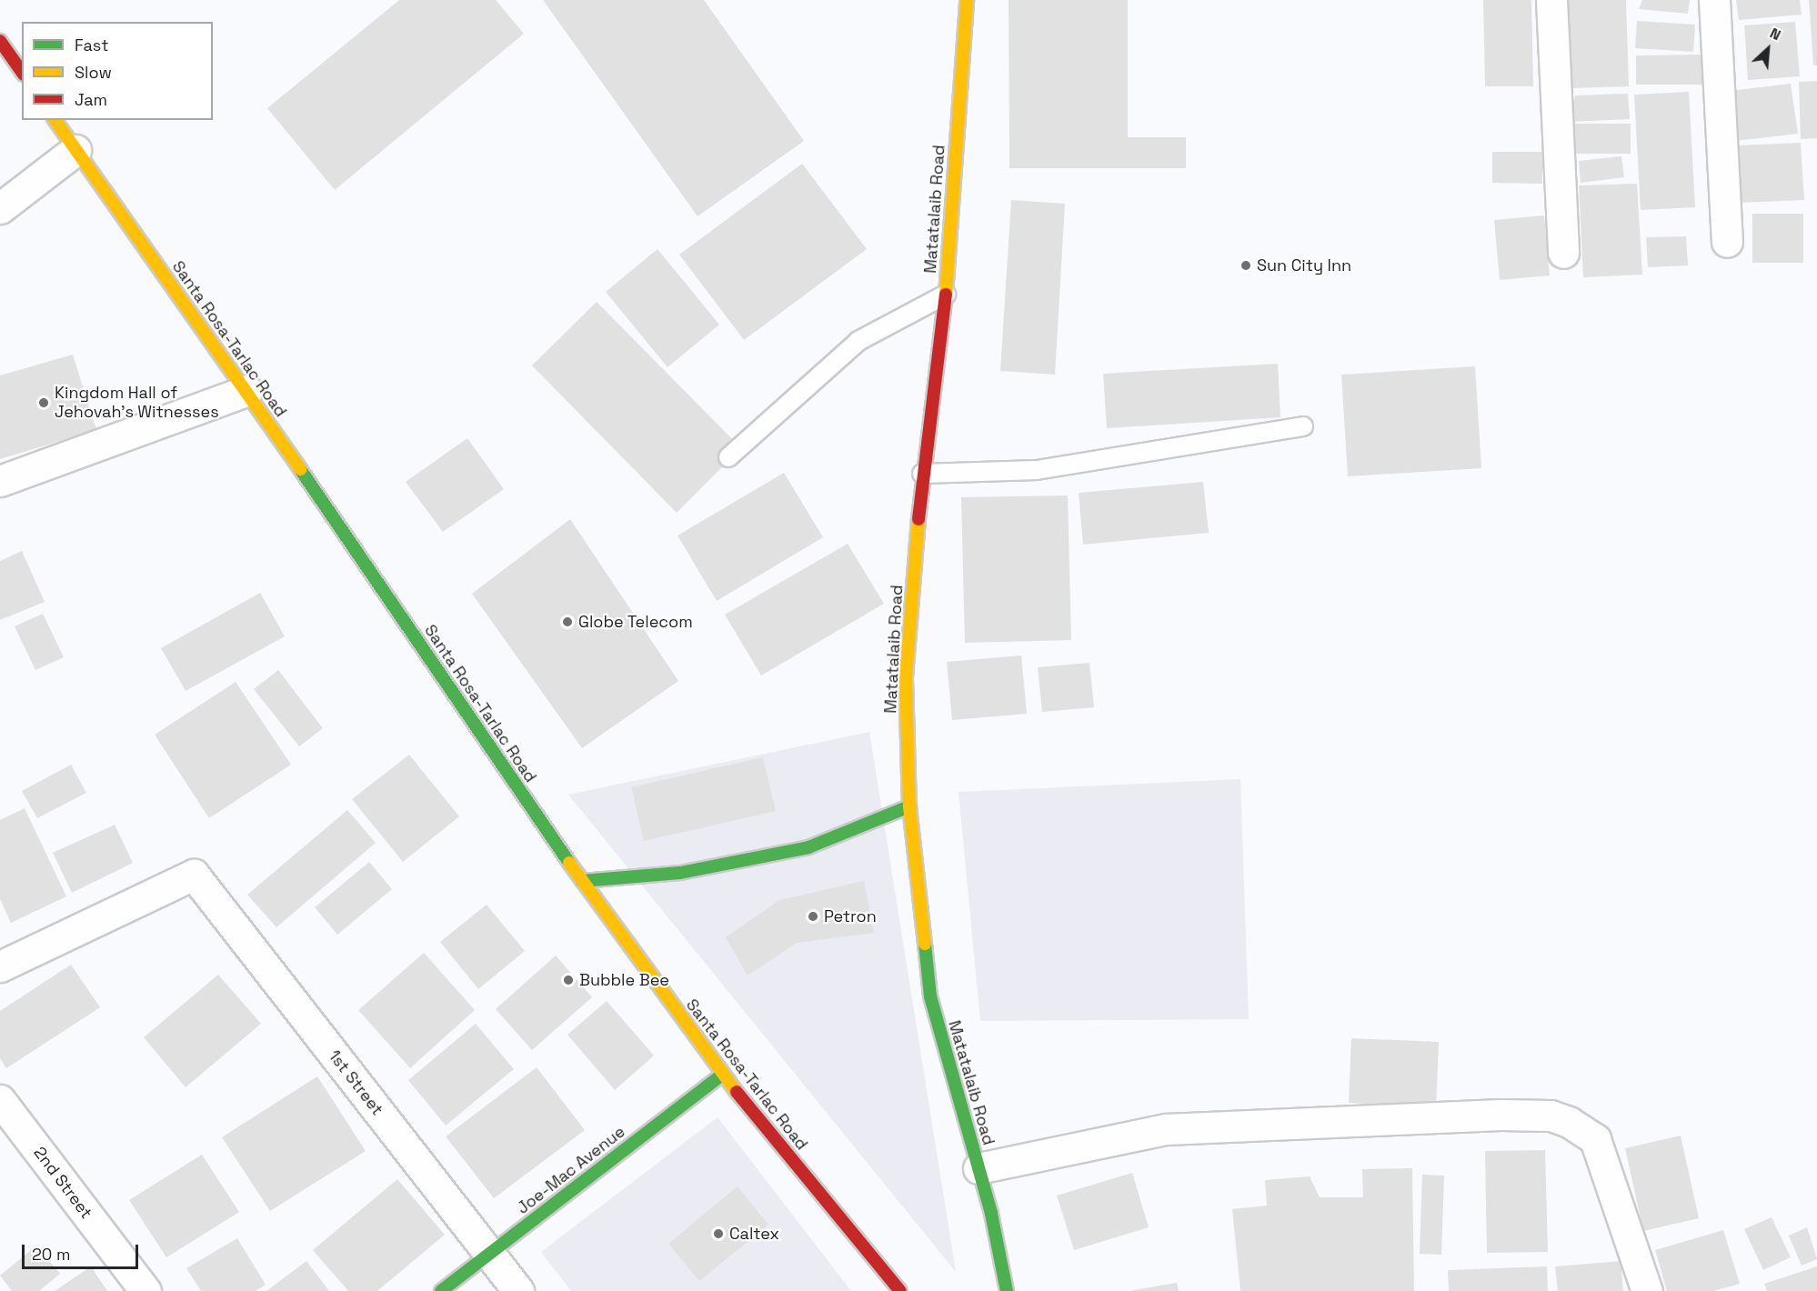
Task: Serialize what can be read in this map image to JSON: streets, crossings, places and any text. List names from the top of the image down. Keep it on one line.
{"streets":{"main road":["Matatalaib Road","Santa Rosa-Tarlac Road","Joe-Mac Avenue"],"street":["1st Street","2nd Street"]},"crossings":[["Santa Rosa-Tarlac Road","Joe-Mac Avenue"],["1st Street","Joe-Mac Avenue"]],"places":["Sun City Inn","Kingdom Hall of Jehovah's Witnesses","Globe Telecom","Petron","Bubble Bee","Caltex"],"legend":["Fast","Slow","Jam"],"scale_bar":"20 m","north":"top right"}
